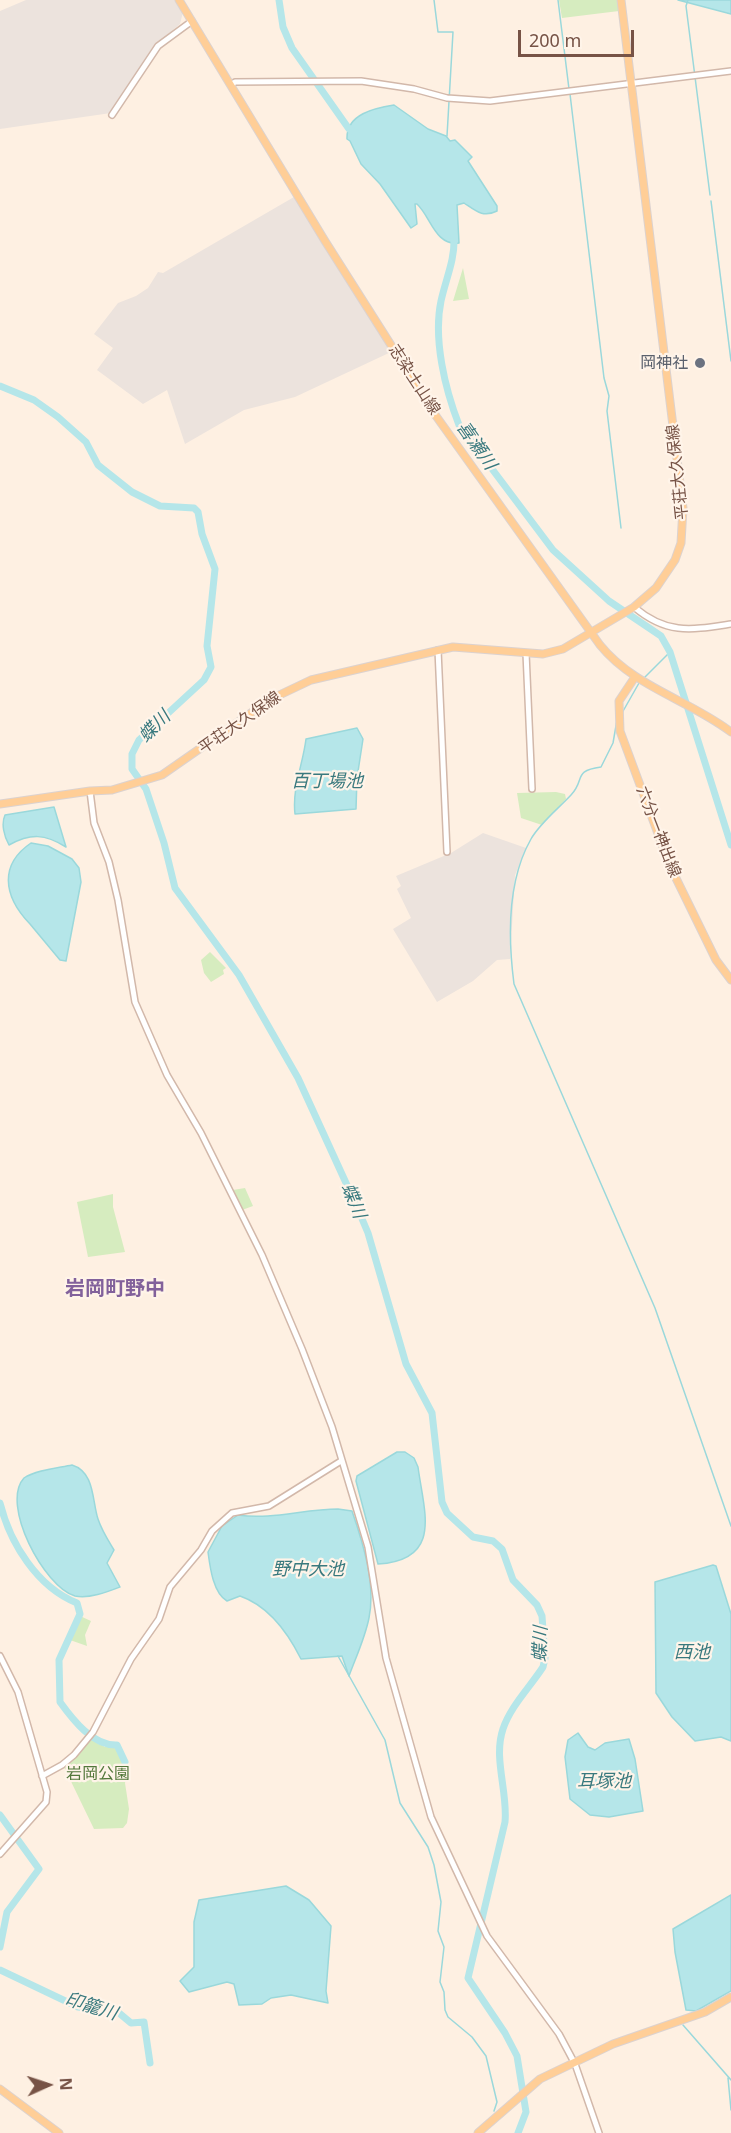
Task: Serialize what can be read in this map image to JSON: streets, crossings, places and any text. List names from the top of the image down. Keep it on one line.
{"streets":{"main road":["志染土山線","平荘大久保線","六分一神出線"]},"crossings":[["志染土山線","平荘大久保線"],["志染土山線","六分一神出線"]],"districts":["岩岡町野中"],"water":["喜瀬川","蝶川","百丁場池","野中大池","西池","耳塚池","印籠川"],"parks":["岩岡公園"],"places":["岡神社"],"scale_bar":"200 m","north":"right"}
